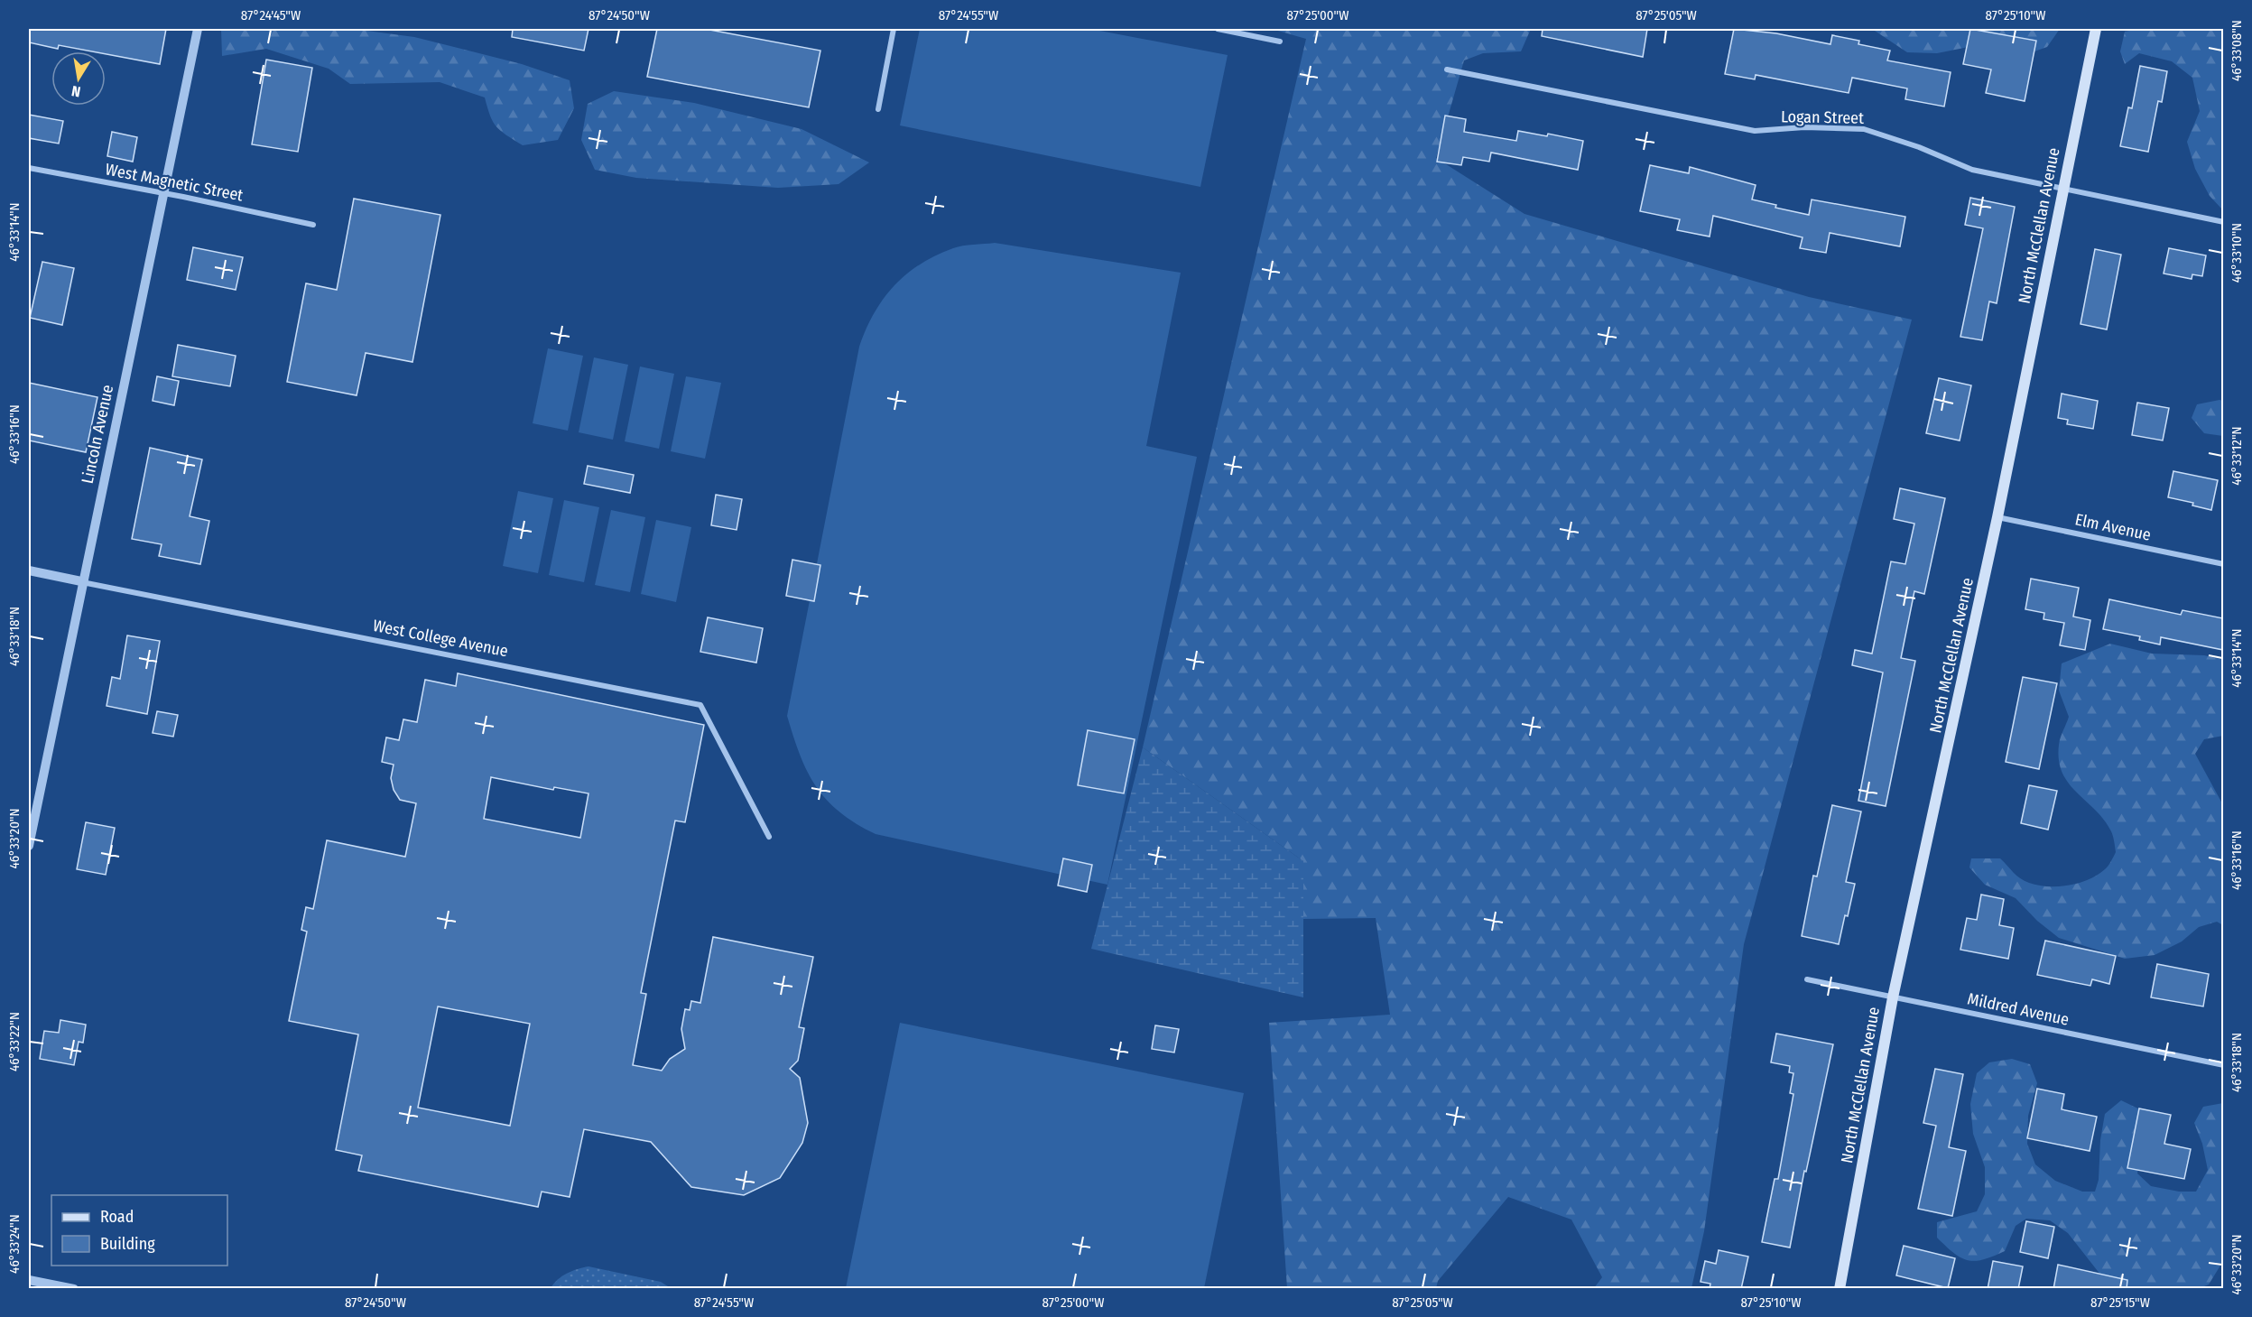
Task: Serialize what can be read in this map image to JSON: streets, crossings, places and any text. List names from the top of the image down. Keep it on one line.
{"streets":{"main road":["North McClellan Avenue"],"street":["Logan Street","West Magnetic Street","Lincoln Avenue","Elm Avenue","West College Avenue","Mildred Avenue"]},"crossings":[["Logan Street","North McClellan Avenue"],["West Magnetic Street","Lincoln Avenue"],["North McClellan Avenue","Elm Avenue"],["North McClellan Avenue","Mildred Avenue"],["Lincoln Avenue","West College Avenue"]],"legend":["Road","Building"],"north":"bottom","coordinates":["87°24'45\"W","87°24'50\"W","87°24'55\"W","87°25'00\"W","87°25'05\"W","87°25'10\"W","46°33'08\"N","46°33'14\"N","46°33'10\"N","46°33'16\"N","46°33'12\"N","46°33'18\"N","46°33'20\"N","46°33'22\"N","46°33'24\"N","87°25'15\"W"]}
